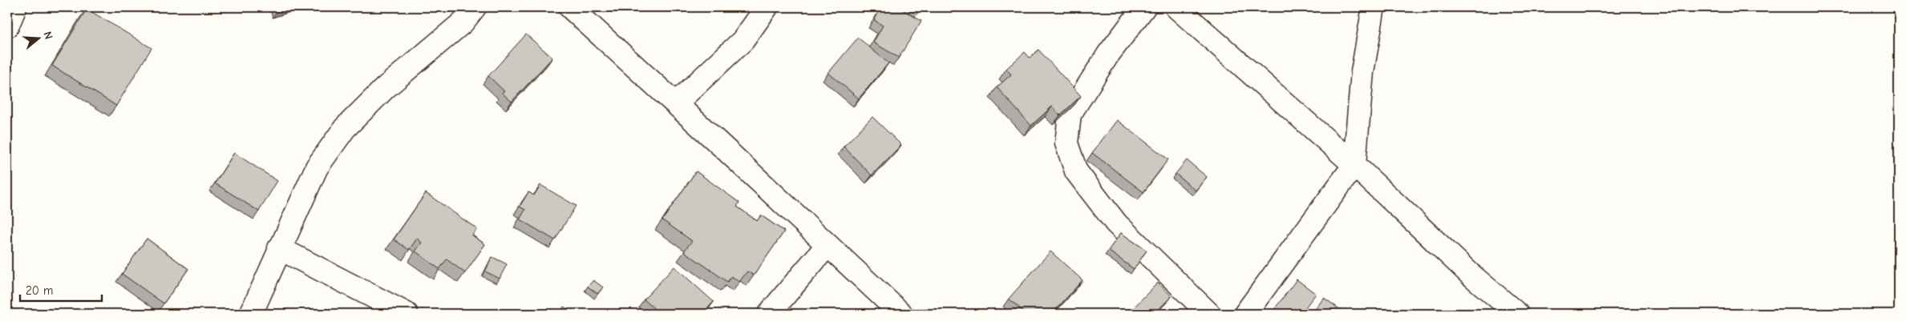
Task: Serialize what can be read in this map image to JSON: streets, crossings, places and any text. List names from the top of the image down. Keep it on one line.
{"scale_bar":"20 m","north":"right"}
